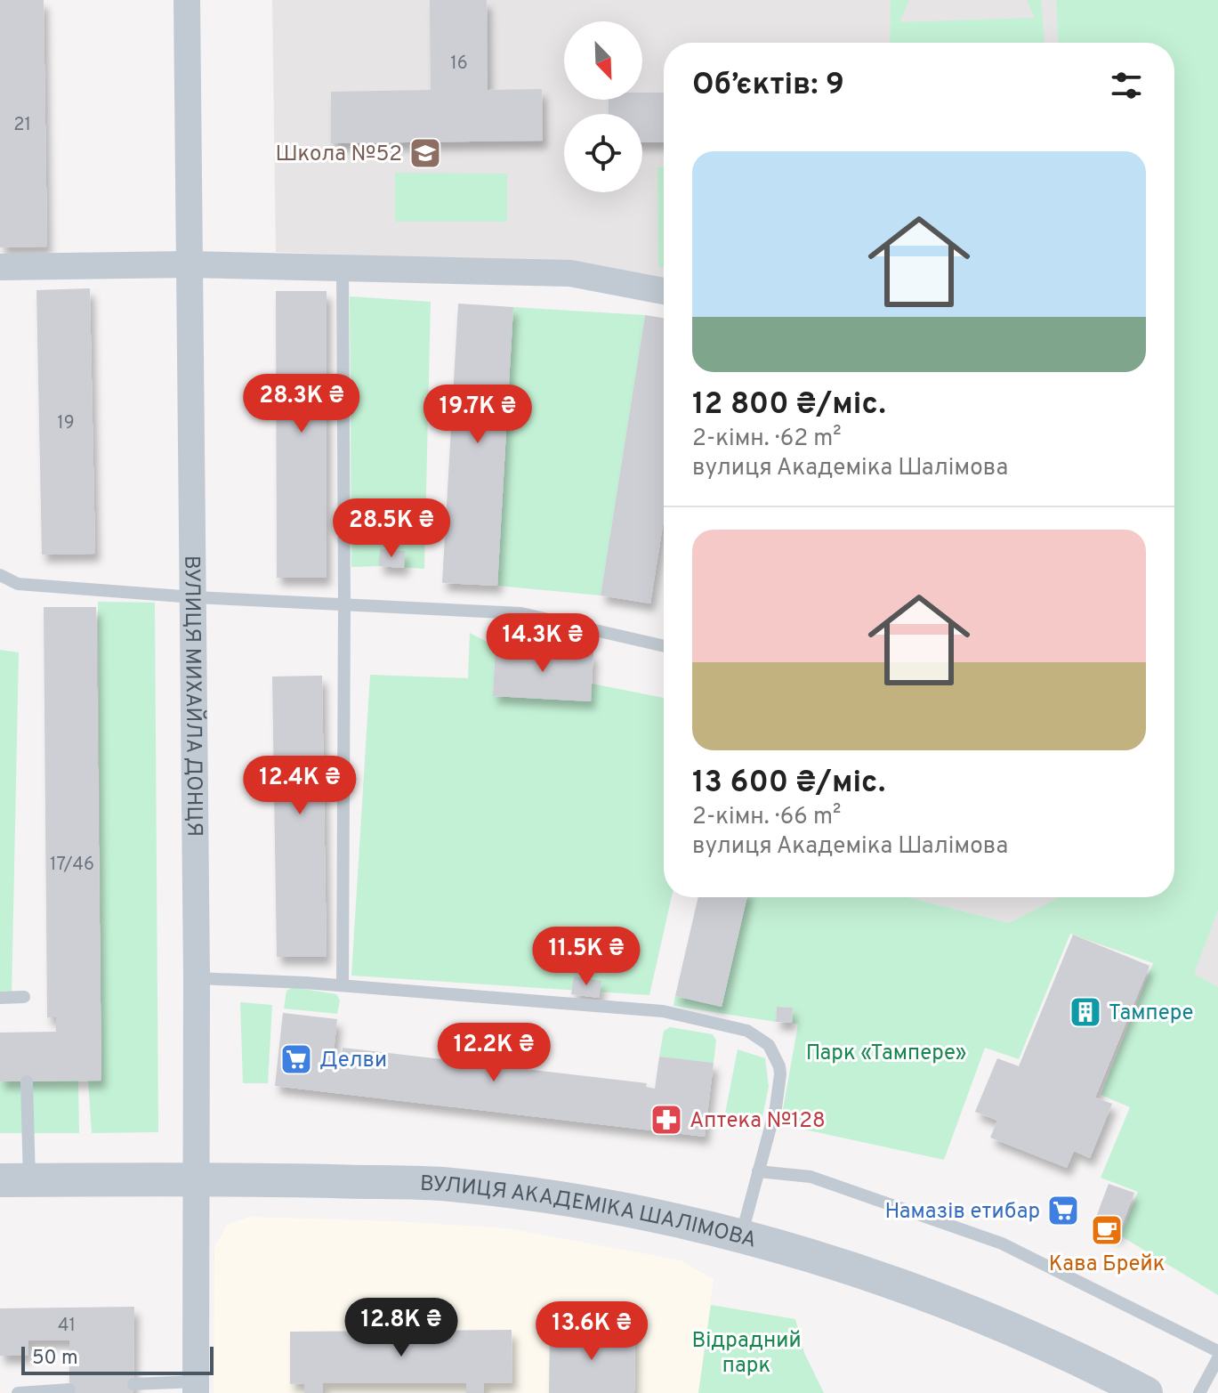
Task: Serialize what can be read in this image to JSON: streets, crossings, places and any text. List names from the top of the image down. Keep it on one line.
{"streets":{"street":["ВУЛИЦЯ МИХАЙЛА ДОНЦЯ","ВУЛИЦЯ АКАДЕМІКА ШАЛІМОВА"]},"crossings":[["ВУЛИЦЯ МИХАЙЛА ДОНЦЯ","ВУЛИЦЯ АКАДЕМІКА ШАЛІМОВА"]],"parks":["Парк «Тампере»","Відрадний парк"],"places":{"school or university":["Школа №52"],"building":["Тампере"],"supermarket":["Делви","Намазів етибар"],"pharmacy":["Аптека №128"],"cafe":["Кава Брейк"]},"house_numbers":["16","21","19","17/46","41"],"scale_bar":"50 m","north":"bottom right","page":{"heading":"Об’єктів: 9","list":[{"name":"12 800 ₴/міс.","note":"2-кімн. · 62 m² · вулиця Академіка Шалімова"},{"name":"13 600 ₴/міс.","note":"2-кімн. · 66 m² · вулиця Академіка Шалімова"}],"price":["28.3K ₴","19.7K ₴","28.5K ₴","14.3K ₴","12.4K ₴","11.5K ₴","12.2K ₴","12.8K ₴","13.6K ₴"],"scale":"50 m"}}
